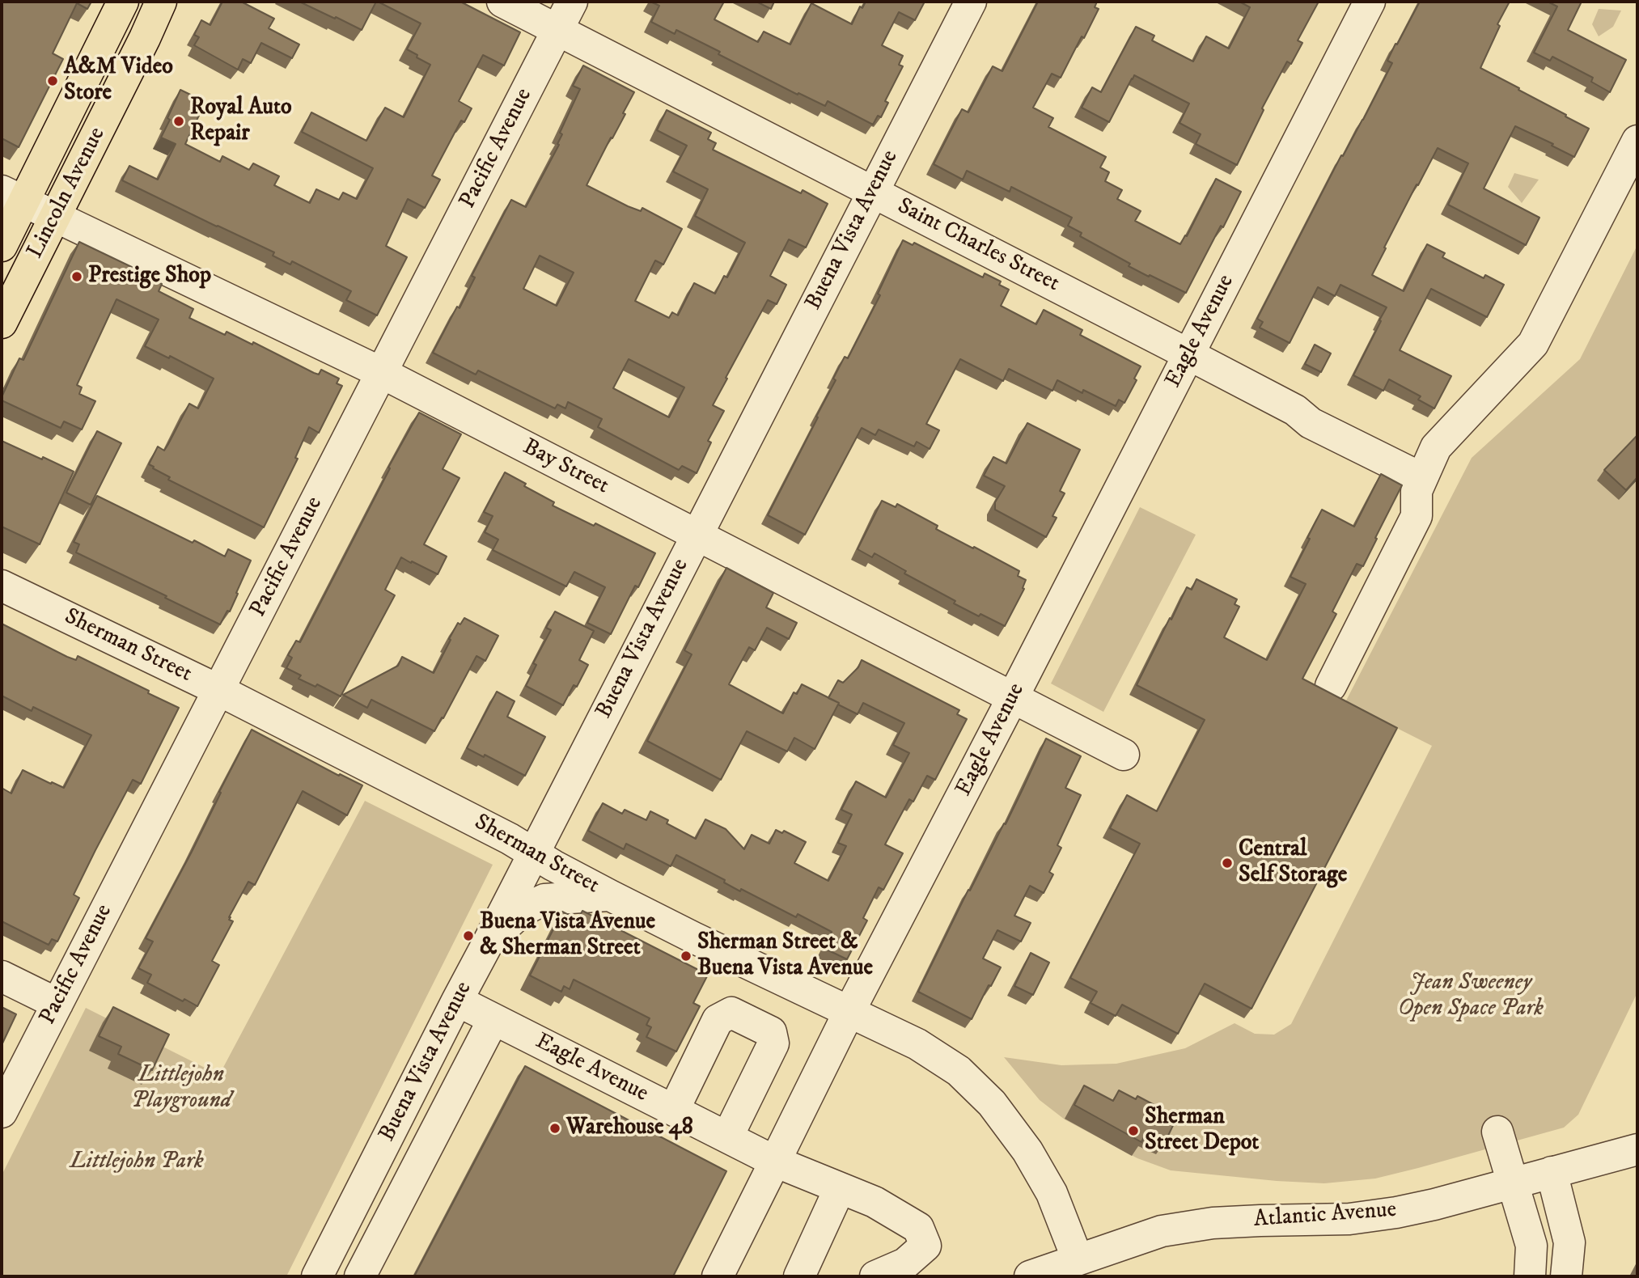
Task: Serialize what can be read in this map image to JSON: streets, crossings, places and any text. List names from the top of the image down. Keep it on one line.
{"streets":{"main road":["Lincoln Avenue"],"street":["Pacific Avenue","Buena Vista Avenue","Saint Charles Street","Eagle Avenue","Bay Street","Sherman Street","Atlantic Avenue"]},"crossings":[["Pacific Avenue","Saint Charles Street"],["Pacific Avenue","Bay Street"],["Pacific Avenue","Sherman Street"],["Lincoln Avenue","Bay Street"],["Buena Vista Avenue","Saint Charles Street"],["Buena Vista Avenue","Eagle Avenue"],["Buena Vista Avenue","Bay Street"],["Buena Vista Avenue","Sherman Street"],["Saint Charles Street","Eagle Avenue"],["Eagle Avenue","Bay Street"],["Eagle Avenue","Sherman Street"],["Sherman Street","Atlantic Avenue"]],"parks":["Jean Sweeney Open Space Park","Littlejohn Playground","Littlejohn Park"],"places":["A&M Video Store","Royal Auto Repair","Prestige Shop","Central Self Storage","Buena Vista Avenue & Sherman Street","Sherman Street & Buena Vista Avenue","Warehouse 48","Sherman Street Depot"]}
